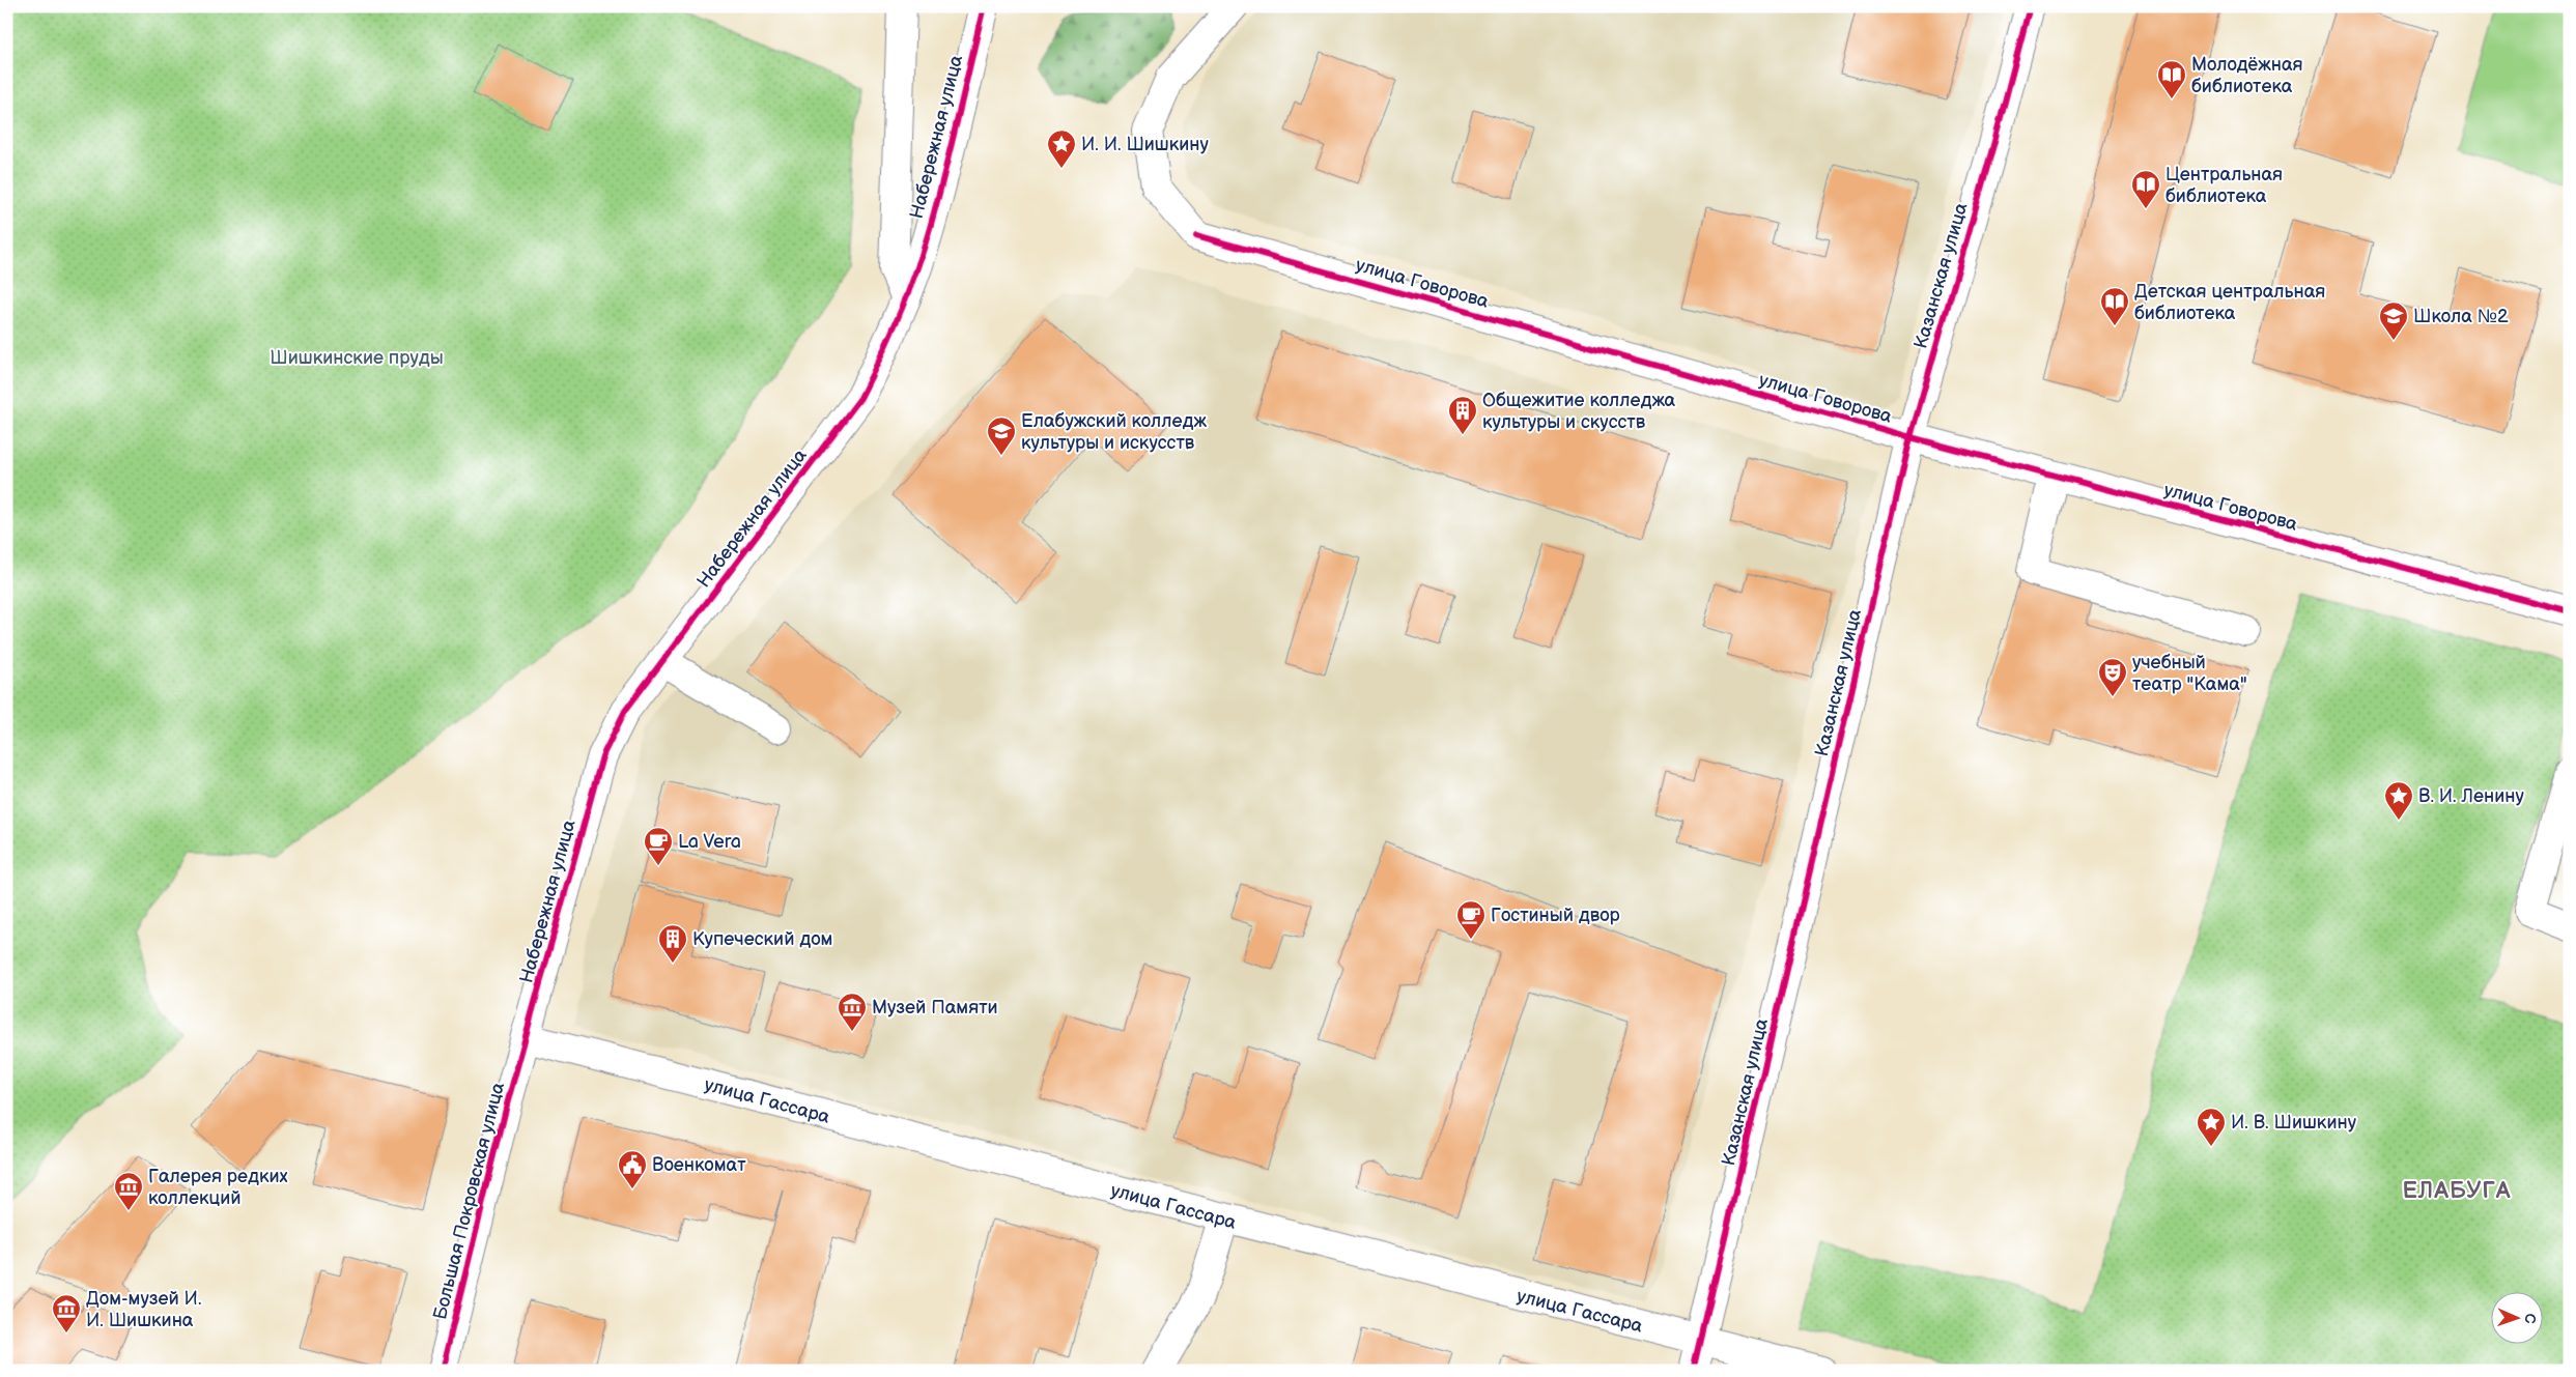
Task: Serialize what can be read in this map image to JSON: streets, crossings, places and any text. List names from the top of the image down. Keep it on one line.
{"streets":{"street":["Набережная улица","Казанская улица","улица Говорова","улица Гассара","Большая Покровская улица"]},"crossings":[["Набережная улица","улица Гассара"],["Набережная улица","Большая Покровская улица"],["Казанская улица","улица Говорова"],["Казанская улица","улица Гассара"],["улица Гассара","Большая Покровская улица"]],"districts":["ЕЛАБУГА"],"parks":["Шишкинские пруды"],"places":{"library":["Молодёжная библиотека","Центральная библиотека","Детская центральная библиотека"],"place":["И. И. Шишкину","В. И. Ленину","И. В. Шишкину"],"school or university":["Школа №2","Елабужский колледж культуры и искусств"],"building":["Общежитие колледжа культуры и скусств","Купеческий дом"],"theatre":["учебный театр \"Кама\""],"cafe":["La Vera","Гостиный двор"],"museum":["Музей Памяти","Галерея редких коллекций","Дом-музей И. И. Шишкина"],"public building":["Военкомат"]},"north":"right"}
